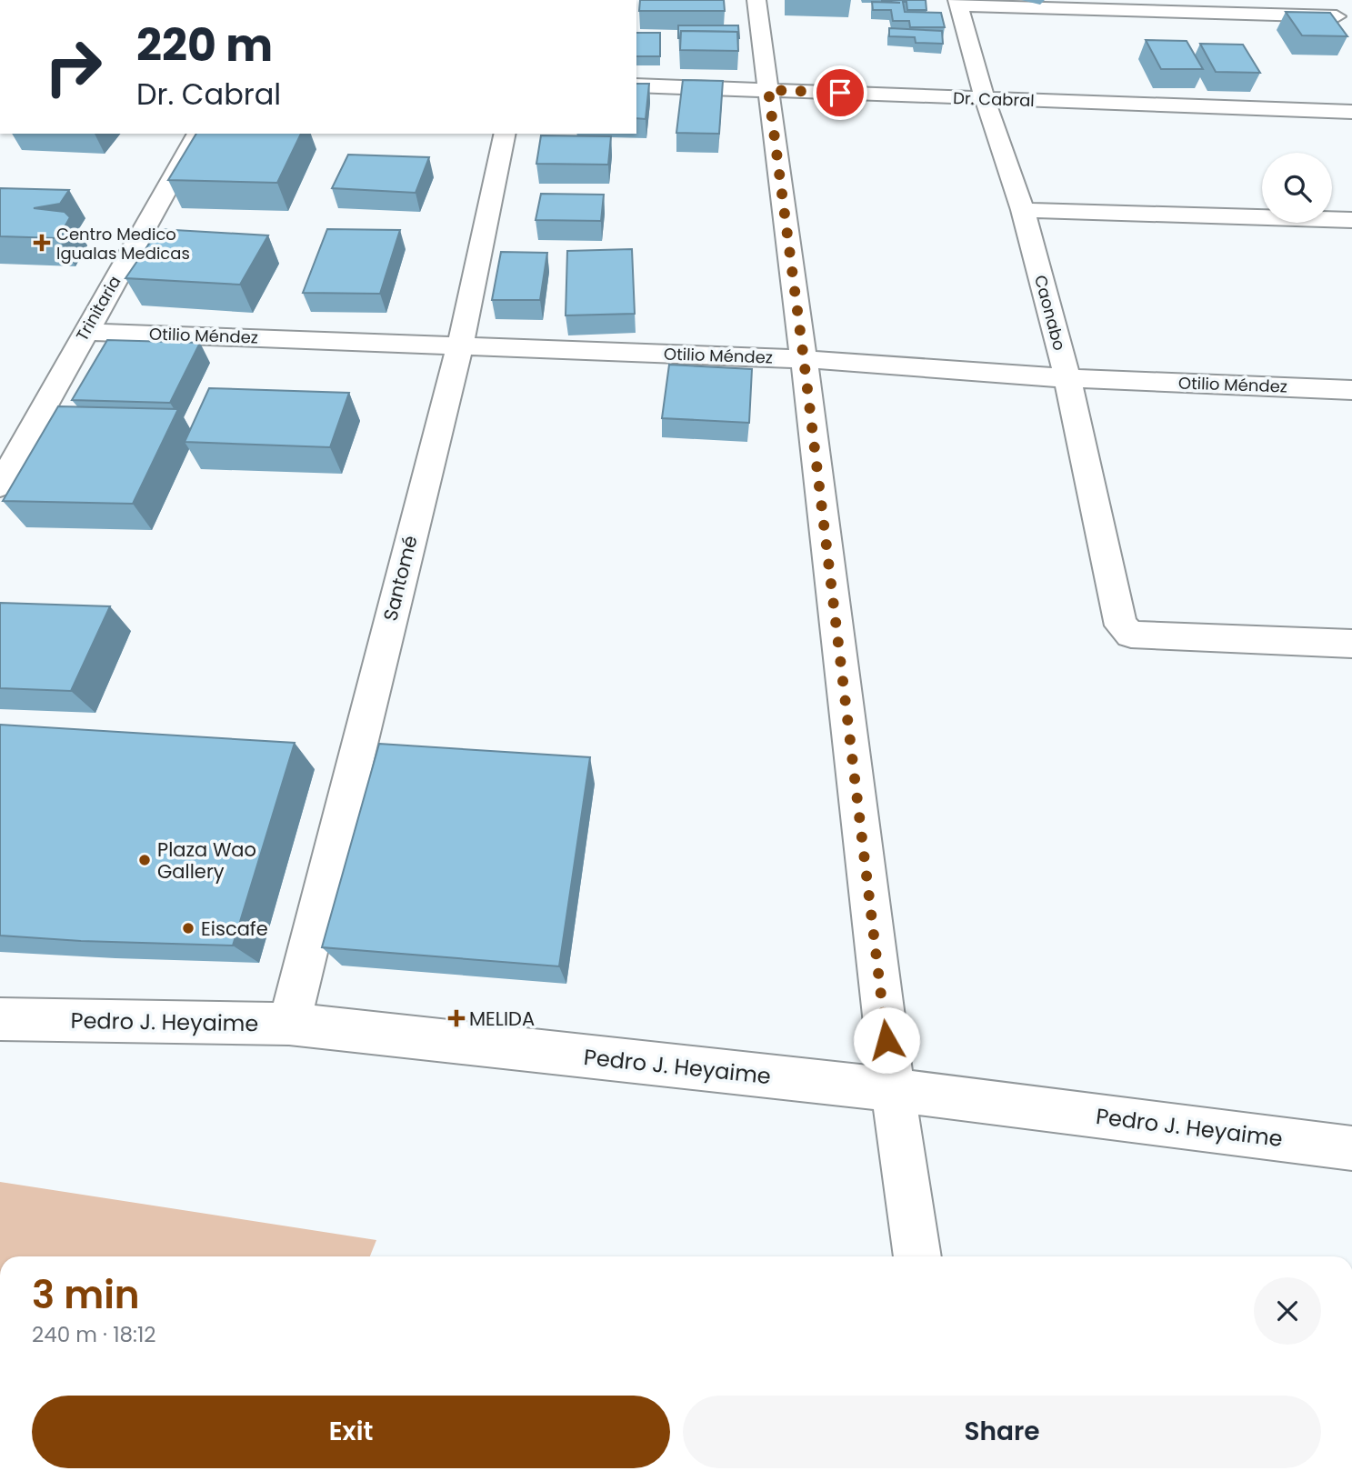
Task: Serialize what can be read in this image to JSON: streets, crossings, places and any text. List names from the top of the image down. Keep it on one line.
{"streets":{"street":["Dr. Cabral","Trinitaria","Caonabo","Otilio Méndez","Santomé","Pedro J. Heyaime"]},"crossings":[["Dr. Cabral","Caonabo"],["Trinitaria","Otilio Méndez"],["Caonabo","Otilio Méndez"],["Otilio Méndez","Santomé"],["Santomé","Pedro J. Heyaime"]],"places":{"health":["Centro Medico Igualas Medicas","MELIDA"],"other":["Plaza Wao Gallery","Eiscafe"]},"page":{"turn":["220 m","Dr. Cabral"],"heading":["3 min","240 m · 18:12"],"buttons":["Exit","Share"]}}
